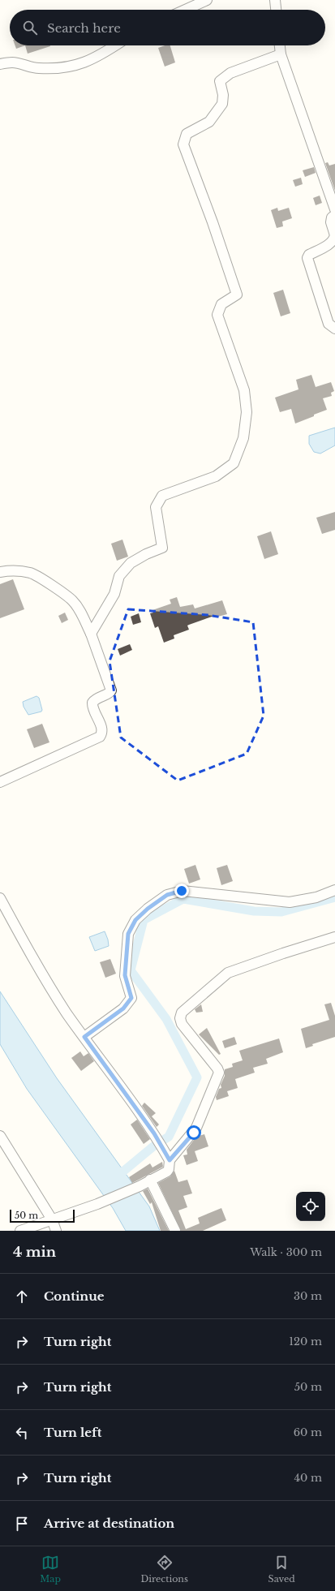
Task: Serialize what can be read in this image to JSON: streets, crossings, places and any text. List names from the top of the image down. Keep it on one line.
{"scale_bar":"50 m","page":{"search":"Search here","scale":"50 m","heading":["4 min","Walk · 300 m"],"list":[["Continue","30 m"],["Turn right","120 m"],["Turn right","50 m"],["Turn left","60 m"],["Turn right","40 m"],"Arrive at destination"],"nav":["Map","Directions","Saved"]}}
